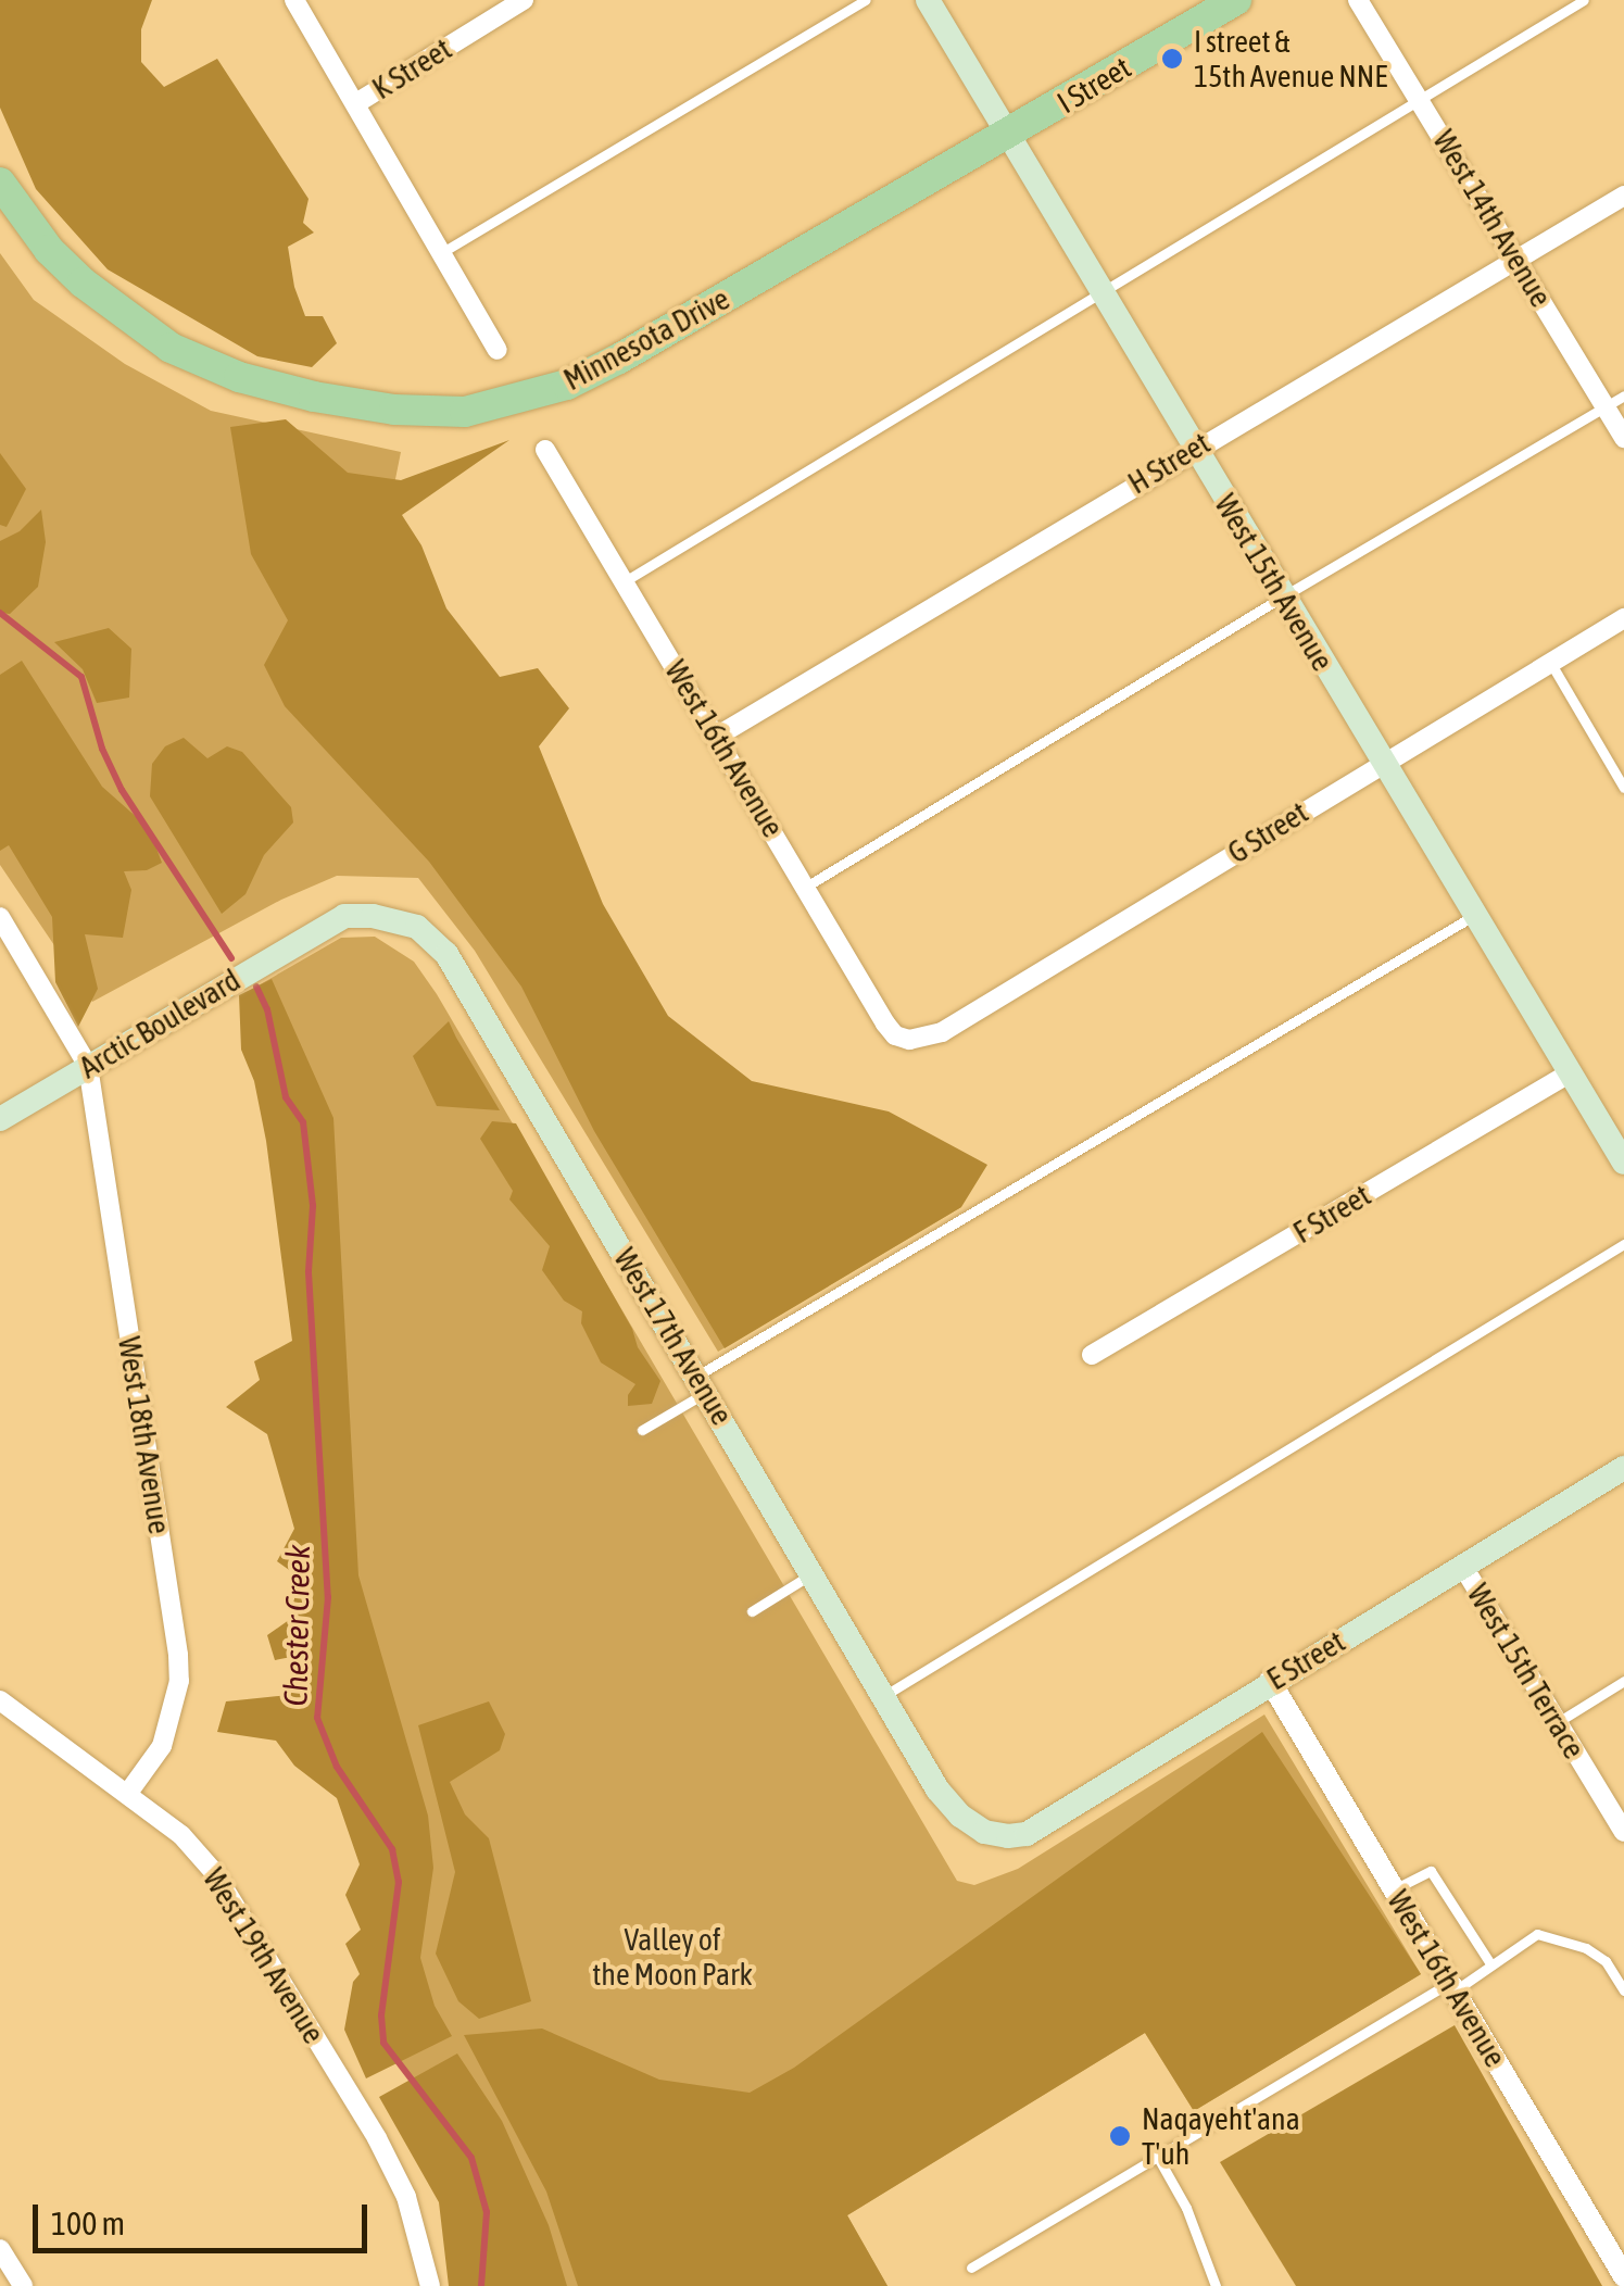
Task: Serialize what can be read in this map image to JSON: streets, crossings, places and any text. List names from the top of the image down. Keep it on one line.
{"streets":{"main road":["I Street","Minnesota Drive","West 15th Avenue","Arctic Boulevard","West 17th Avenue","E Street"],"street":["K Street","West 14th Avenue","H Street","West 16th Avenue","G Street","F Street","West 18th Avenue","West 15th Terrace","West 19th Avenue"]},"crossings":[["I Street","Minnesota Drive"],["I Street","West 15th Avenue"],["West 14th Avenue","H Street"],["Minnesota Drive","West 15th Avenue"],["H Street","West 15th Avenue"],["H Street","West 16th Avenue"],["West 15th Avenue","G Street"],["West 15th Avenue","F Street"],["West 16th Avenue","G Street"],["West 16th Avenue","E Street"],["Arctic Boulevard","West 17th Avenue"],["Arctic Boulevard","West 18th Avenue"],["West 17th Avenue","E Street"],["West 18th Avenue","West 19th Avenue"],["E Street","West 15th Terrace"]],"water":["Chester Creek"],"parks":["Valley of the Moon Park"],"places":["I street & 15th Avenue NNE","Naqayeht'ana T'uh"],"scale_bar":"100 m"}
